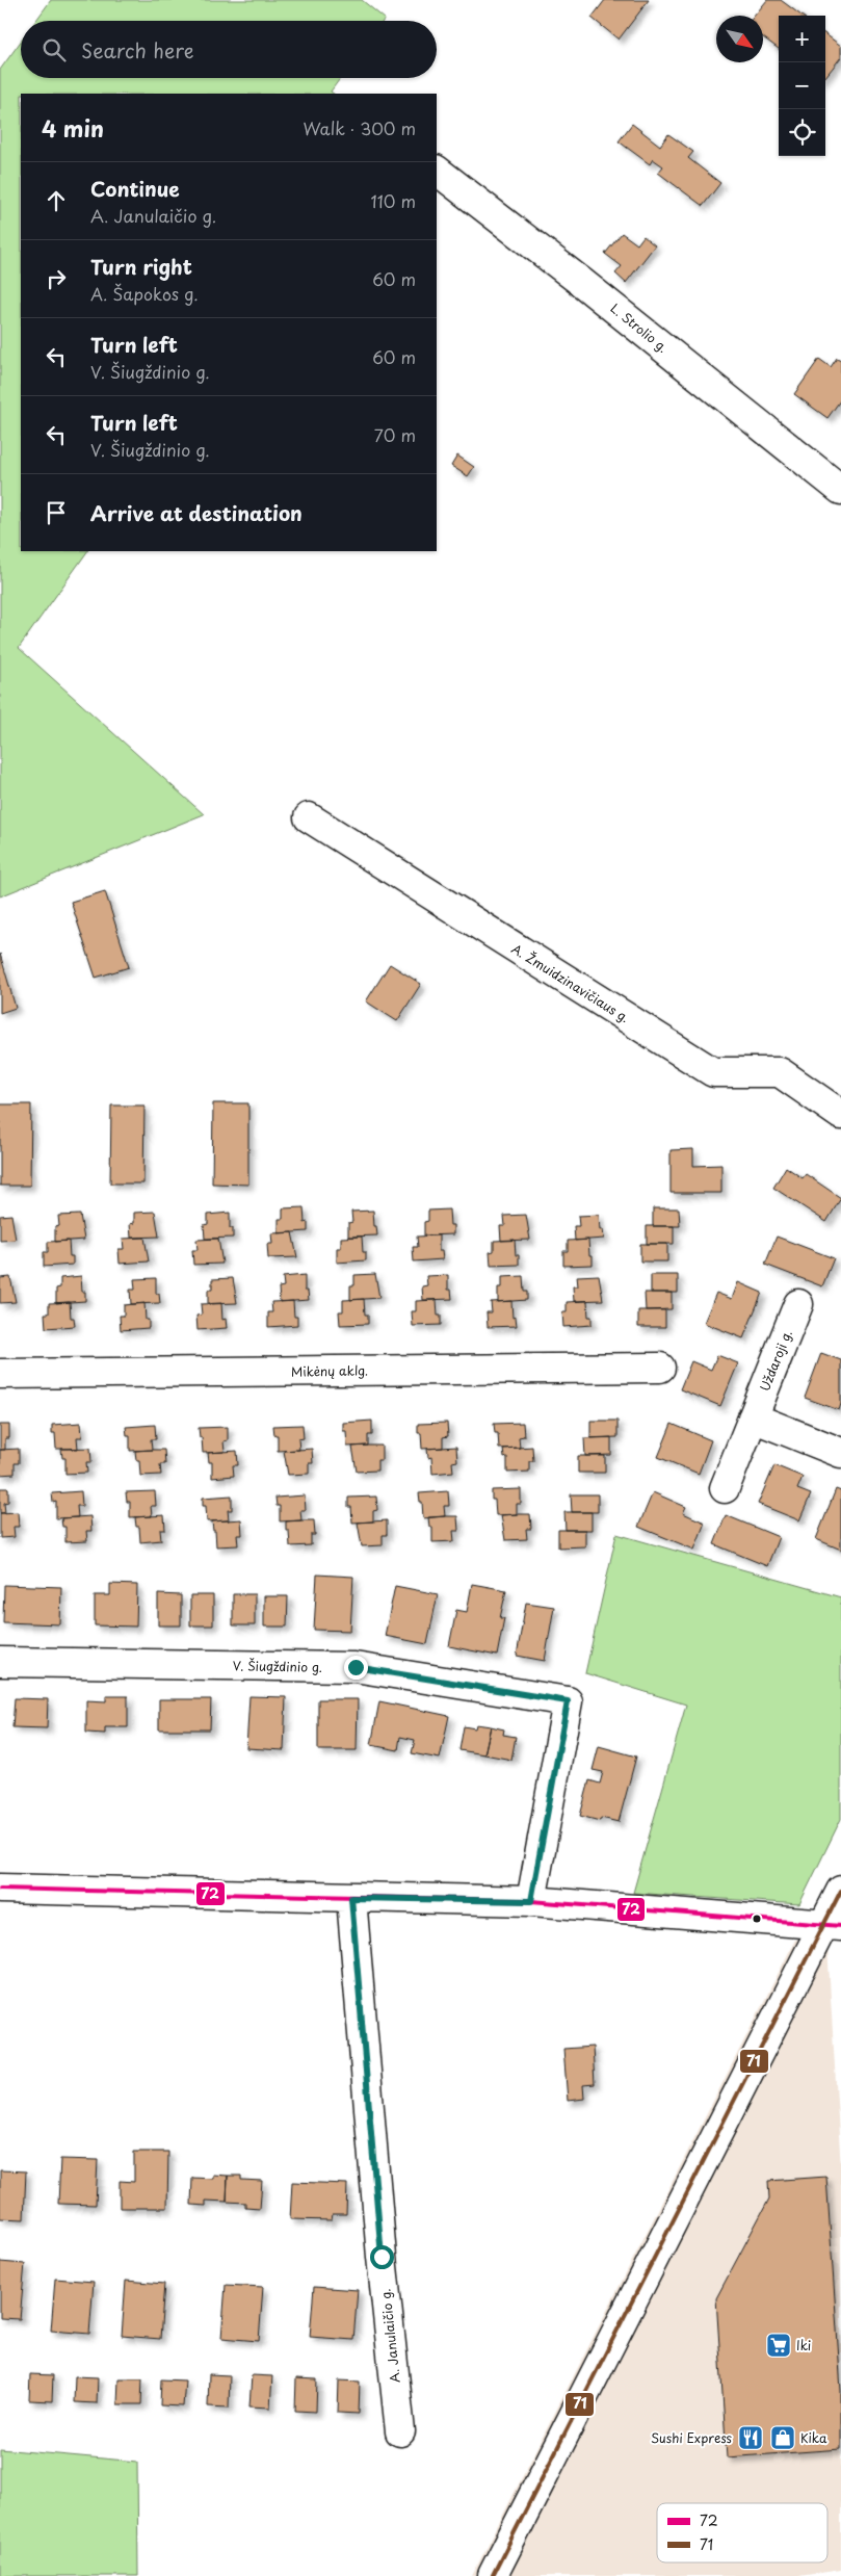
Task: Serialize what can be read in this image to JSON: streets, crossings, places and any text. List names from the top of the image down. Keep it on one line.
{"streets":{"street":["L. Strolio g.","A. Žmuidzinavičiaus g.","Uždaroji g.","Mikėnų aklg.","V. Šiugždinio g.","A. Janulaičio g."]},"places":{"supermarket":["Iki"],"restaurant":["Sushi Express"],"shop":["Kika"]},"lines":["transit line 72","transit line 71"],"legend":["72","71"],"north":"bottom right","page":{"map_buttons":["+","−"],"search":"Search here","heading":["4 min","Walk · 300 m"],"list":[["Continue","A. Janulaičio g.","110 m"],["Turn right","A. Šapokos g.","60 m"],["Turn left","V. Šiugždinio g.","60 m"],["Turn left","V. Šiugždinio g.","70 m"],"Arrive at destination"]}}
